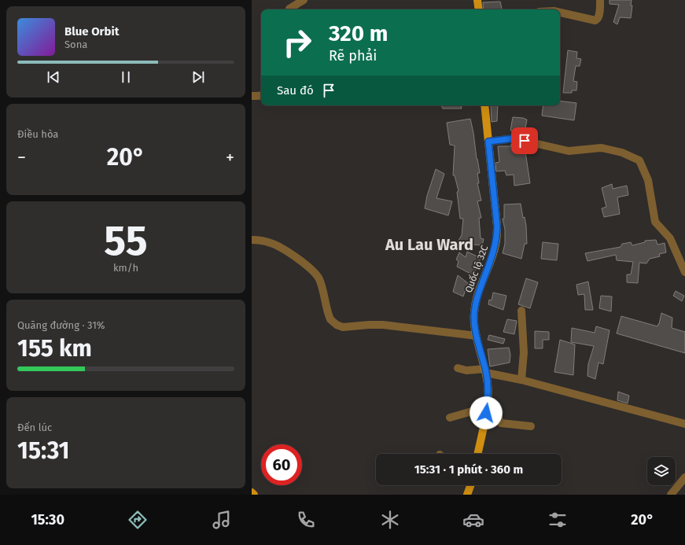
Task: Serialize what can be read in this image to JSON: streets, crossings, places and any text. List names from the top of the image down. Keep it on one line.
{"streets":{"main road":["Quốc lộ 32C"]},"districts":["Au Lau Ward"],"page":{"turn":["320 m","Rẽ phải"],"song":["Blue Orbit","Sona"],"then":"Sau đó","tile":["Điều hòa",["55","km/h"],["Quãng đường · 31%","155 km"],["Đến lúc","15:31"]],"heat":["−","20°","+"],"limit":"60","trip":"15:31 · 1 phút · 360 m","tabs":["15:30","20°"]}}
